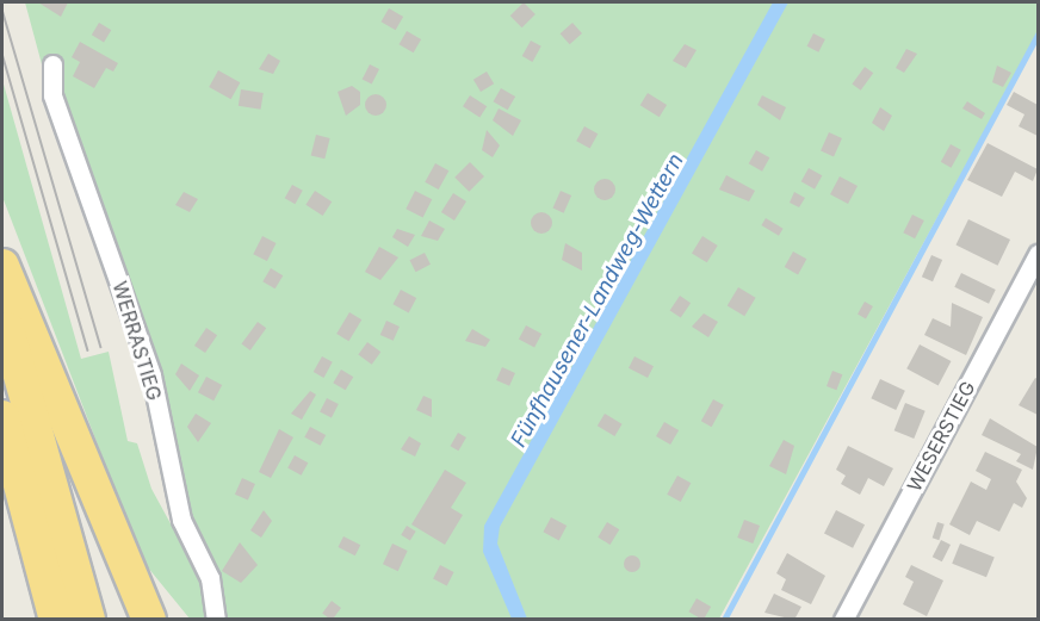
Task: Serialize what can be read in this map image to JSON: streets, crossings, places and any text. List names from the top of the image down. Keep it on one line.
{"streets":{"street":["WERRASTIEG","WESERSTIEG"]},"water":["Fünfhausener-Landweg-Wettern"]}
